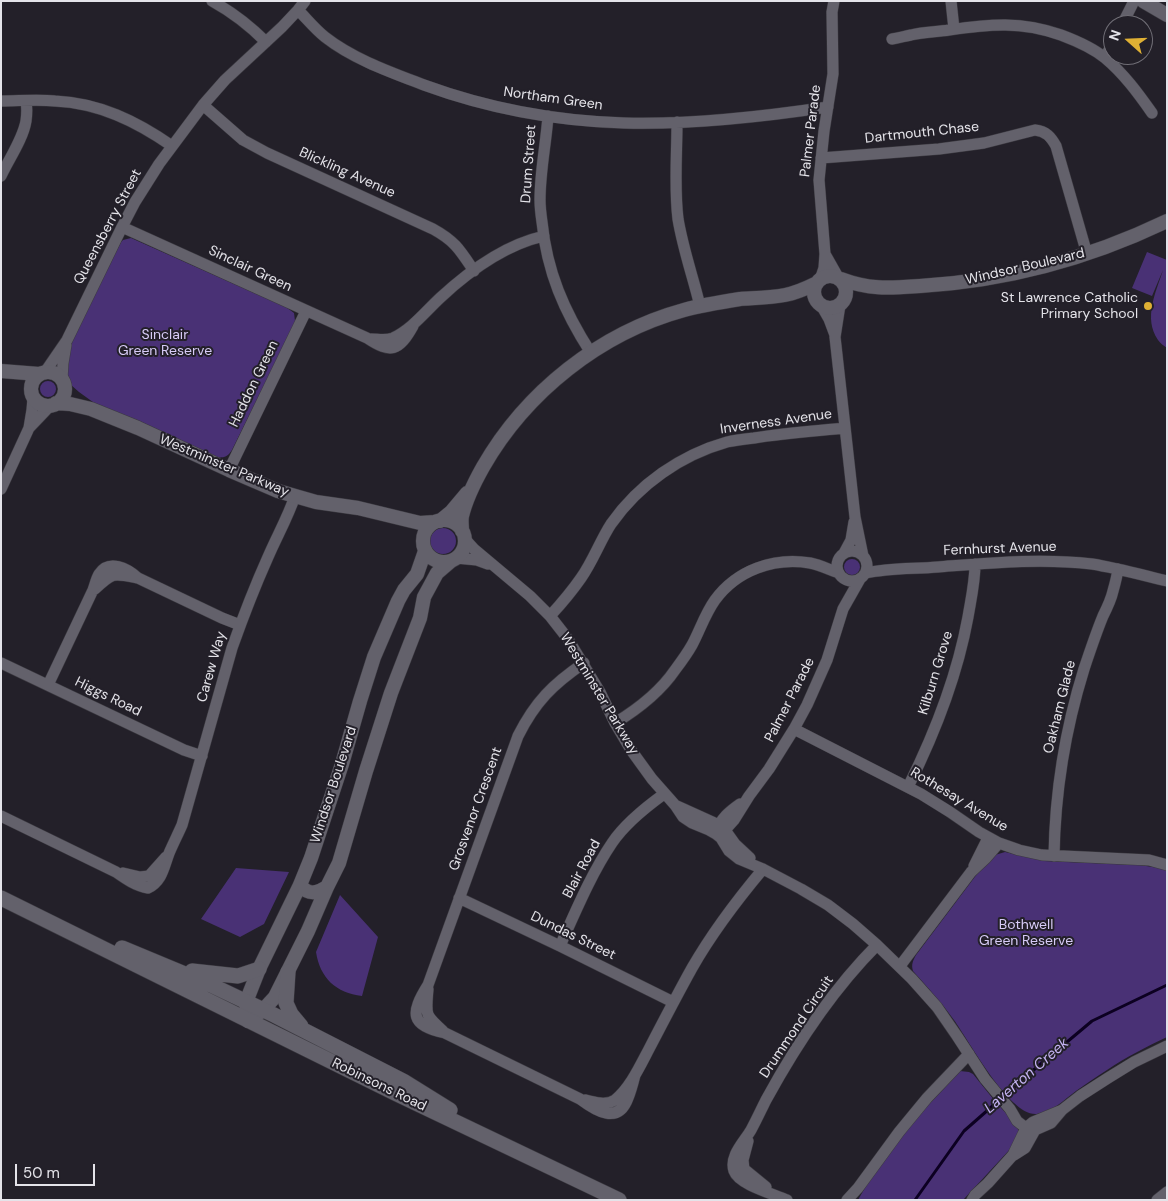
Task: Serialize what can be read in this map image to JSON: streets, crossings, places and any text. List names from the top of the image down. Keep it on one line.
{"streets":{"main road":["Robinsons Road"],"street":["Northam Green","Palmer Parade","Dartmouth Chase","Drum Street","Blickling Avenue","Queensberry Street","Windsor Boulevard","Sinclair Green","Haddon Green","Inverness Avenue","Westminster Parkway","Fernhurst Avenue","Carew Way","Kilburn Grove","Higgs Road","Oakham Glade","Rothesay Avenue","Grosvenor Crescent","Blair Road","Dundas Street","Drummond Circuit"]},"crossings":[["Northam Green","Palmer Parade"],["Northam Green","Drum Street"],["Northam Green","Queensberry Street"],["Palmer Parade","Dartmouth Chase"],["Palmer Parade","Windsor Boulevard"],["Palmer Parade","Westminster Parkway"],["Palmer Parade","Fernhurst Avenue"],["Palmer Parade","Rothesay Avenue"],["Dartmouth Chase","Windsor Boulevard"],["Drum Street","Sinclair Green"],["Blickling Avenue","Queensberry Street"],["Blickling Avenue","Sinclair Green"],["Queensberry Street","Sinclair Green"],["Queensberry Street","Westminster Parkway"],["Windsor Boulevard","Westminster Parkway"],["Windsor Boulevard","Robinsons Road"],["Sinclair Green","Haddon Green"],["Haddon Green","Westminster Parkway"],["Inverness Avenue","Westminster Parkway"],["Westminster Parkway","Carew Way"],["Westminster Parkway","Grosvenor Crescent"],["Westminster Parkway","Blair Road"],["Westminster Parkway","Drummond Circuit"],["Fernhurst Avenue","Kilburn Grove"],["Fernhurst Avenue","Oakham Glade"],["Carew Way","Higgs Road"],["Kilburn Grove","Rothesay Avenue"],["Oakham Glade","Rothesay Avenue"],["Grosvenor Crescent","Dundas Street"],["Blair Road","Dundas Street"]],"water":["Laverton Creek"],"parks":["Sinclair Green Reserve","Bothwell Green Reserve"],"places":["St Lawrence Catholic Primary School"],"scale_bar":"50 m","north":"left"}
